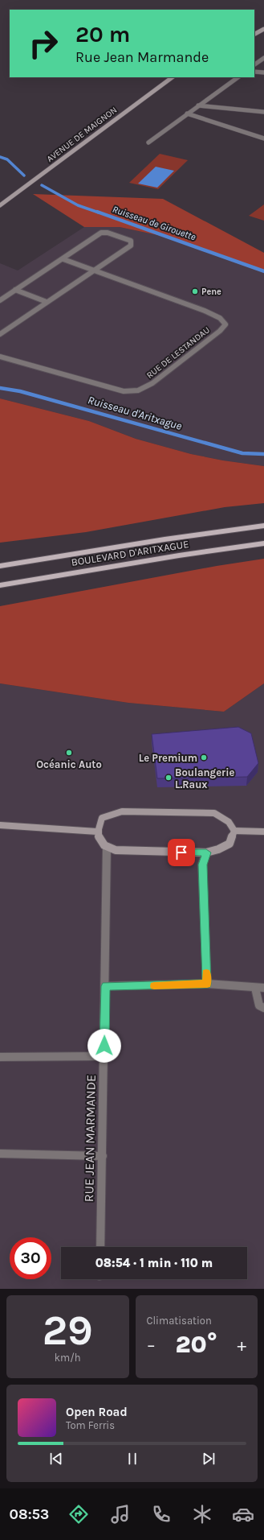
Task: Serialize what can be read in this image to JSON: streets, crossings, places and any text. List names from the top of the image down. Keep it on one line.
{"streets":{"main road":["BOULEVARD D'ARITXAGUE"],"street":["AVENUE DE MAIGNON","RUE DE LESTANDAU","RUE JEAN MARMANDE"]},"water":["Ruisseau de Girouette","Ruisseau d'Aritxague"],"places":["Pene","Océanic Auto","Le Premium","Boulangerie L.Raux"],"page":{"turn":["20 m","Rue Jean Marmande"],"limit":"30","trip":"08:54 · 1 min · 110 m","tile":[["29","km/h"],"Climatisation"],"heat":["−","20°","+"],"song":["Open Road","Tom Ferris"],"tabs":"08:53"}}
